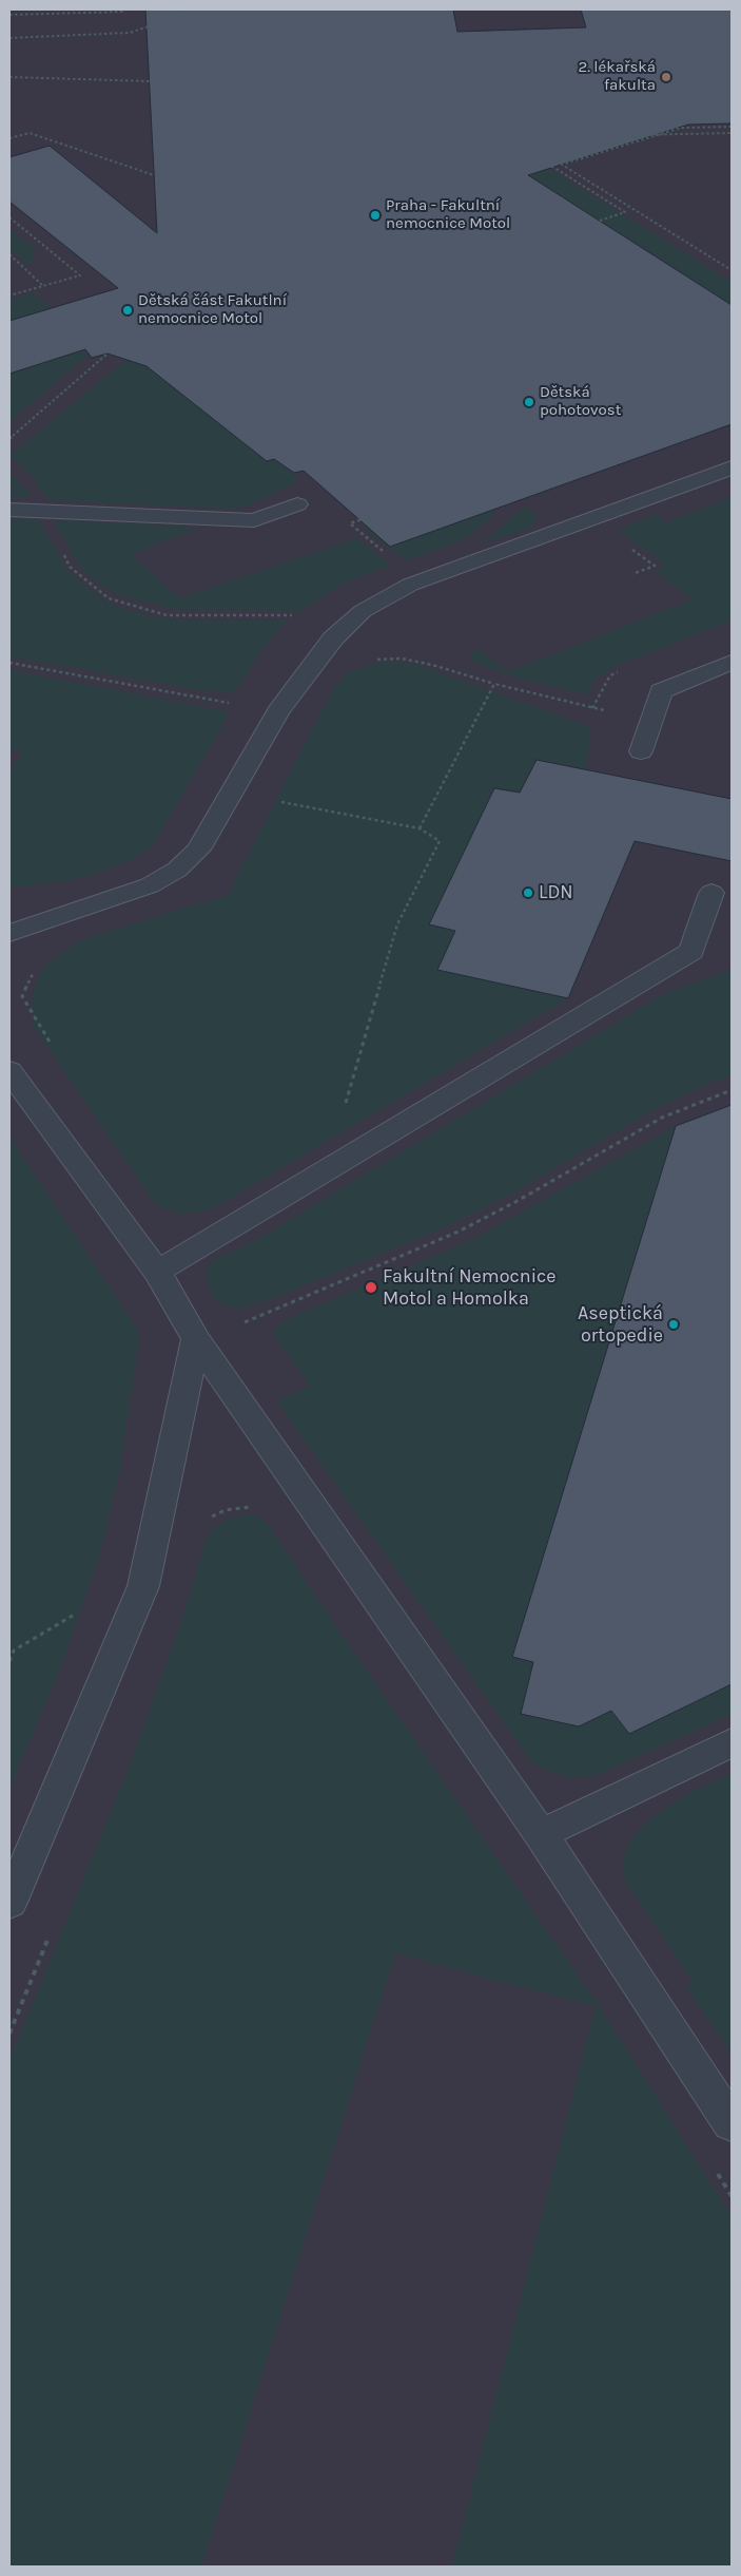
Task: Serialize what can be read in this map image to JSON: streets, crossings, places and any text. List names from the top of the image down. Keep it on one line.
{"places":["2. lékařská fakulta","Praha - Fakultní nemocnice Motol","Dětská část Fakutlní nemocnice Motol","Dětská pohotovost","LDN","Fakultní Nemocnice Motol a Homolka","Aseptická ortopedie"]}
